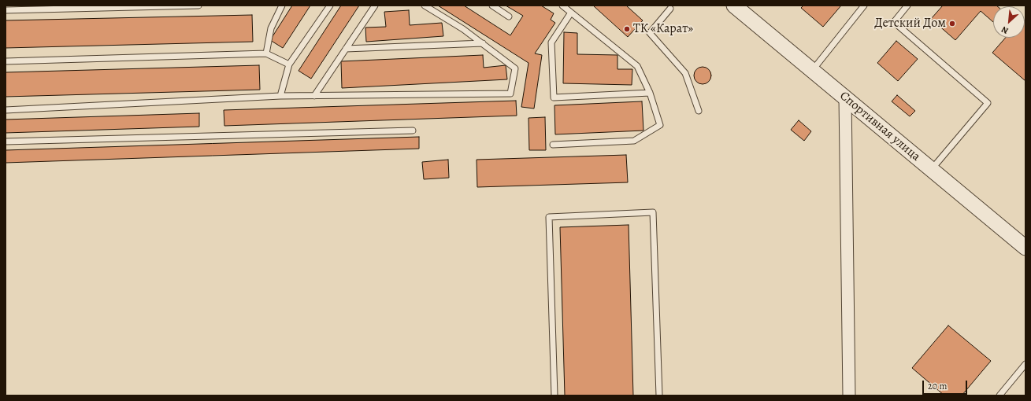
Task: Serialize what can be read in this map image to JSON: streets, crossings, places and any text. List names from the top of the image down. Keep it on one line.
{"streets":{"street":["Спортивная улица"]},"places":["Детский Дом","ТК «Карат»"],"scale_bar":"20 m","north":"bottom left"}
